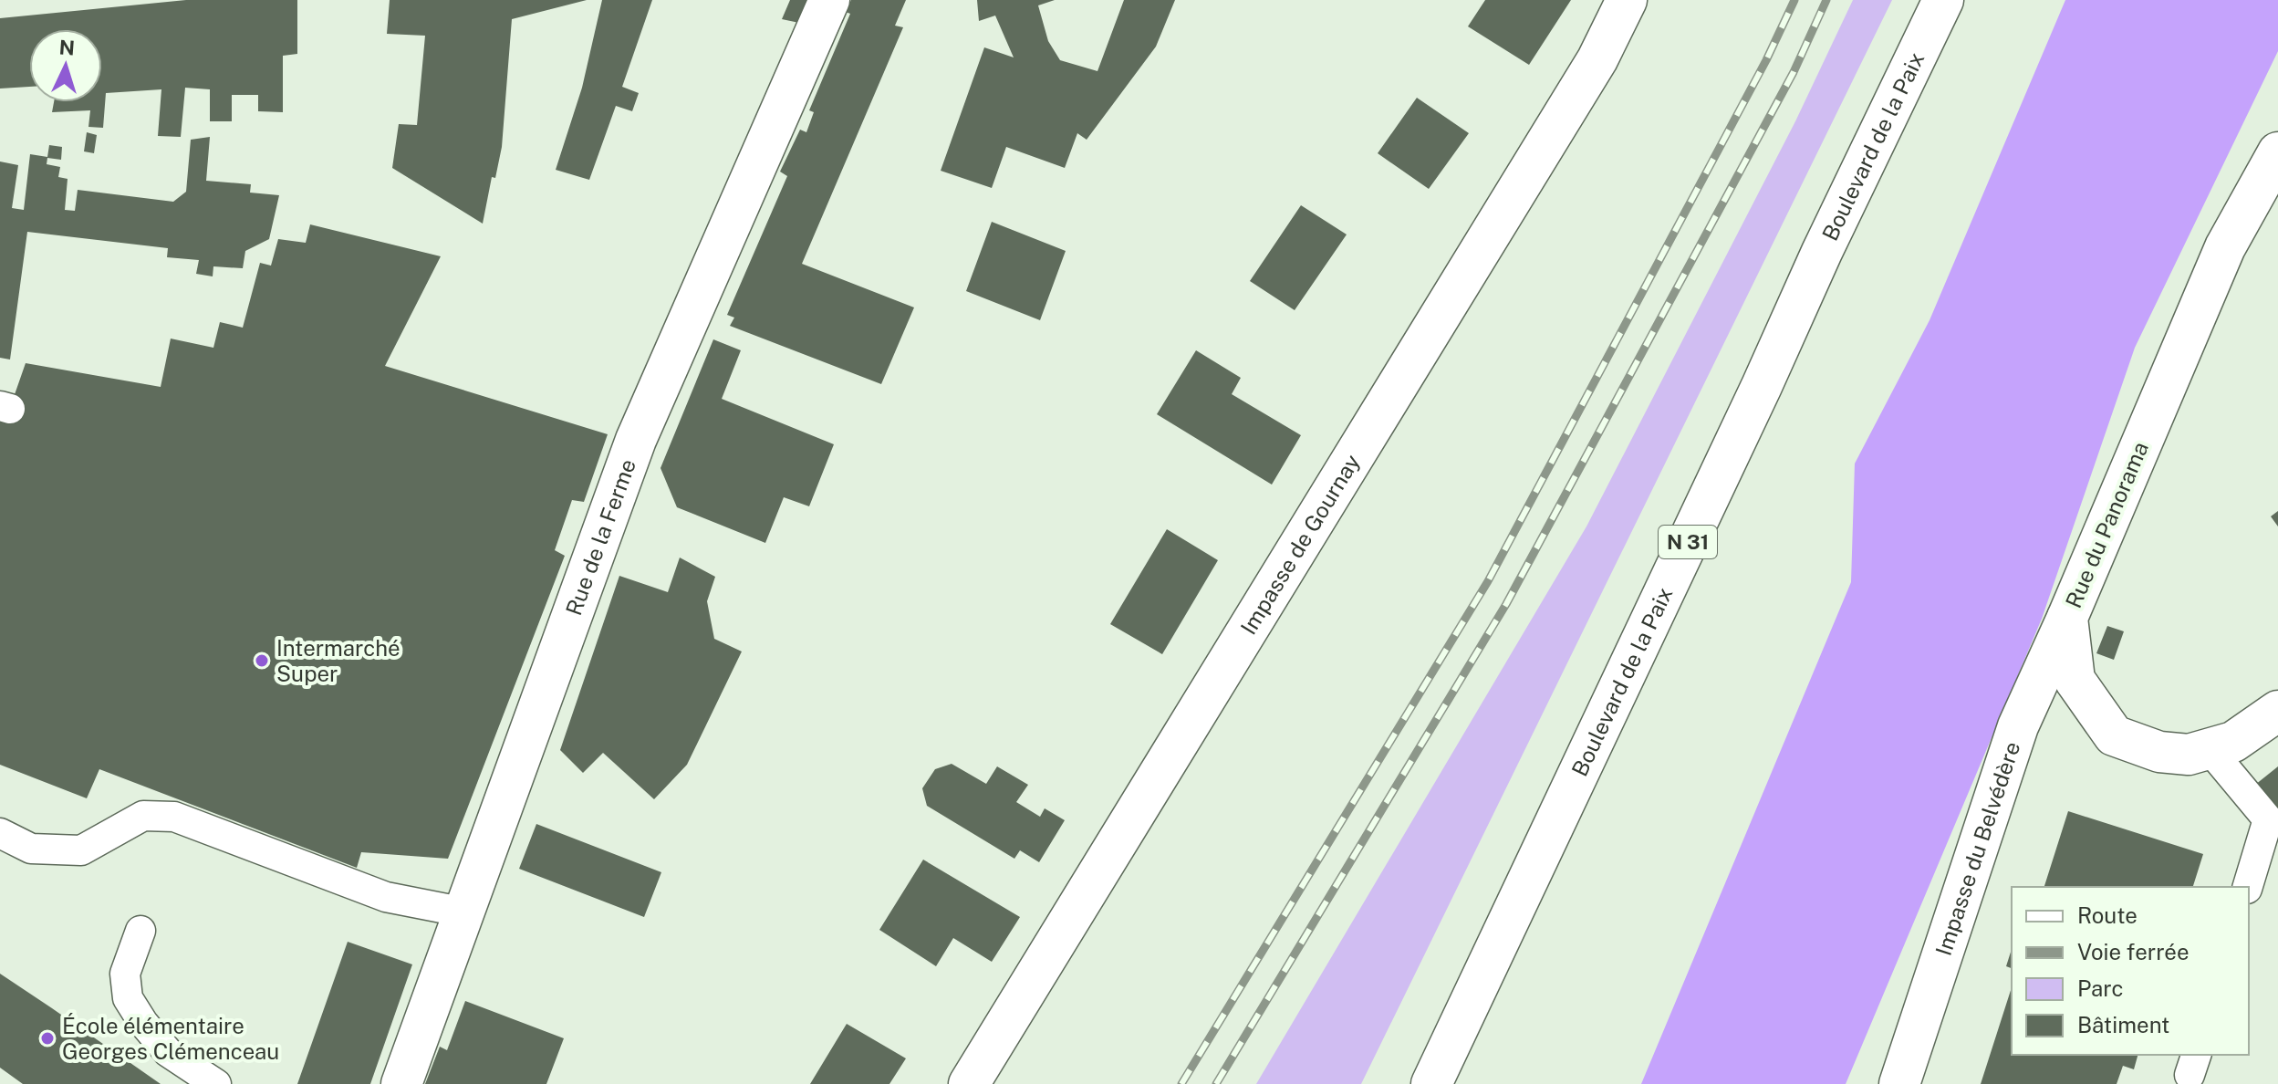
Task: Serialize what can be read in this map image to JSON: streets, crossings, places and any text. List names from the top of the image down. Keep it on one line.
{"streets":{"street":["Boulevard de la Paix","Rue du Panorama","Rue de la Ferme","N 31","Impasse de Gournay","Impasse du Belvédère"]},"crossings":[["Rue du Panorama","Impasse du Belvédère"]],"places":["Intermarché Super","École élémentaire Georges Clémenceau"],"legend":["Route","Voie ferrée","Parc","Bâtiment"],"north":"top"}
